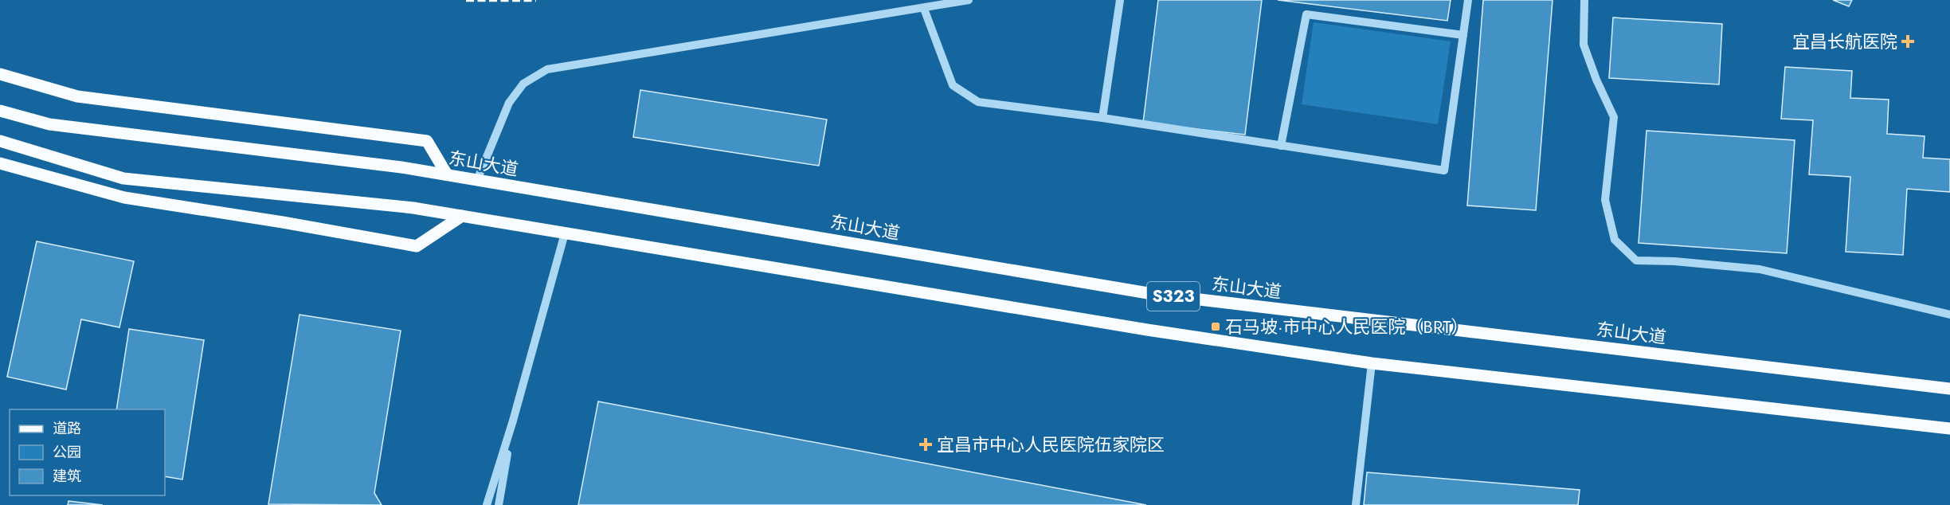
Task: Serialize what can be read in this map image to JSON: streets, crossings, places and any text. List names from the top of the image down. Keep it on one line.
{"streets":{"main road":["东山大道","S323"]},"places":{"health":["宜昌长航医院","宜昌市中心人民医院伍家院区"],"transit":["石马坡·市中心人民医院（BRT）"]},"legend":["道路","公园","建筑"]}
